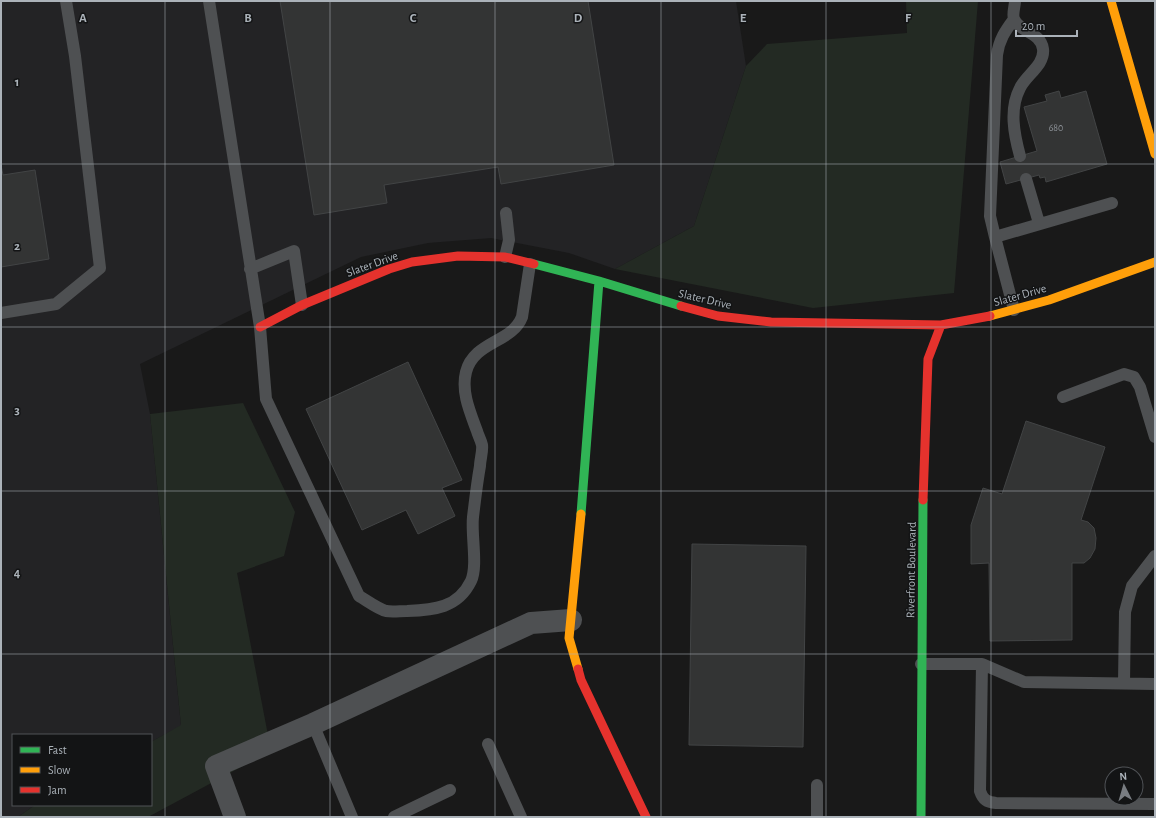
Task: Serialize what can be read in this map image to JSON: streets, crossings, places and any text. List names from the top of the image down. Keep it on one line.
{"streets":{"street":["Slater Drive","Riverfront Boulevard"]},"crossings":[["Slater Drive","Riverfront Boulevard"]],"house_numbers":["680"],"legend":["Fast","Slow","Jam"],"scale_bar":"20 m","north":"top","grid":{"columns":["A","B","C","D","E","F"],"rows":["1","2","3","4"]}}
